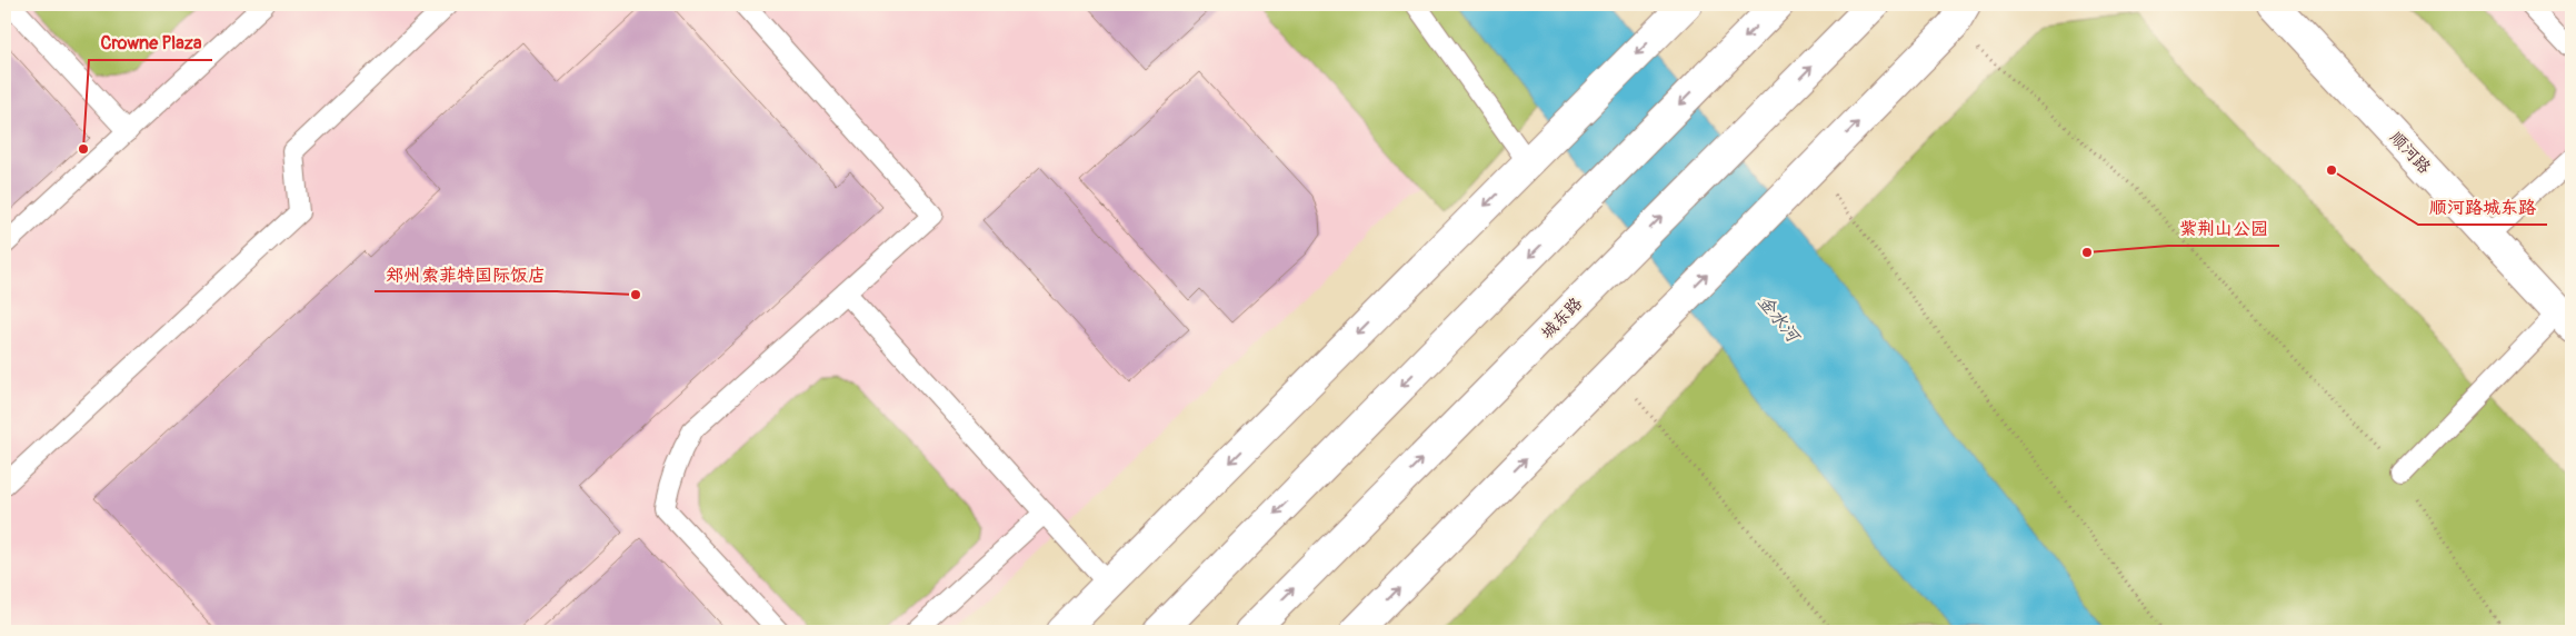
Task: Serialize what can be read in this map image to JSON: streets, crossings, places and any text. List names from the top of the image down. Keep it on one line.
{"streets":{"street":["顺河路","城东路"]},"water":["金水河"],"places":["Crowne Plaza","顺河路城东路","紫荆山公园","郑州索菲特国际饭店"]}
